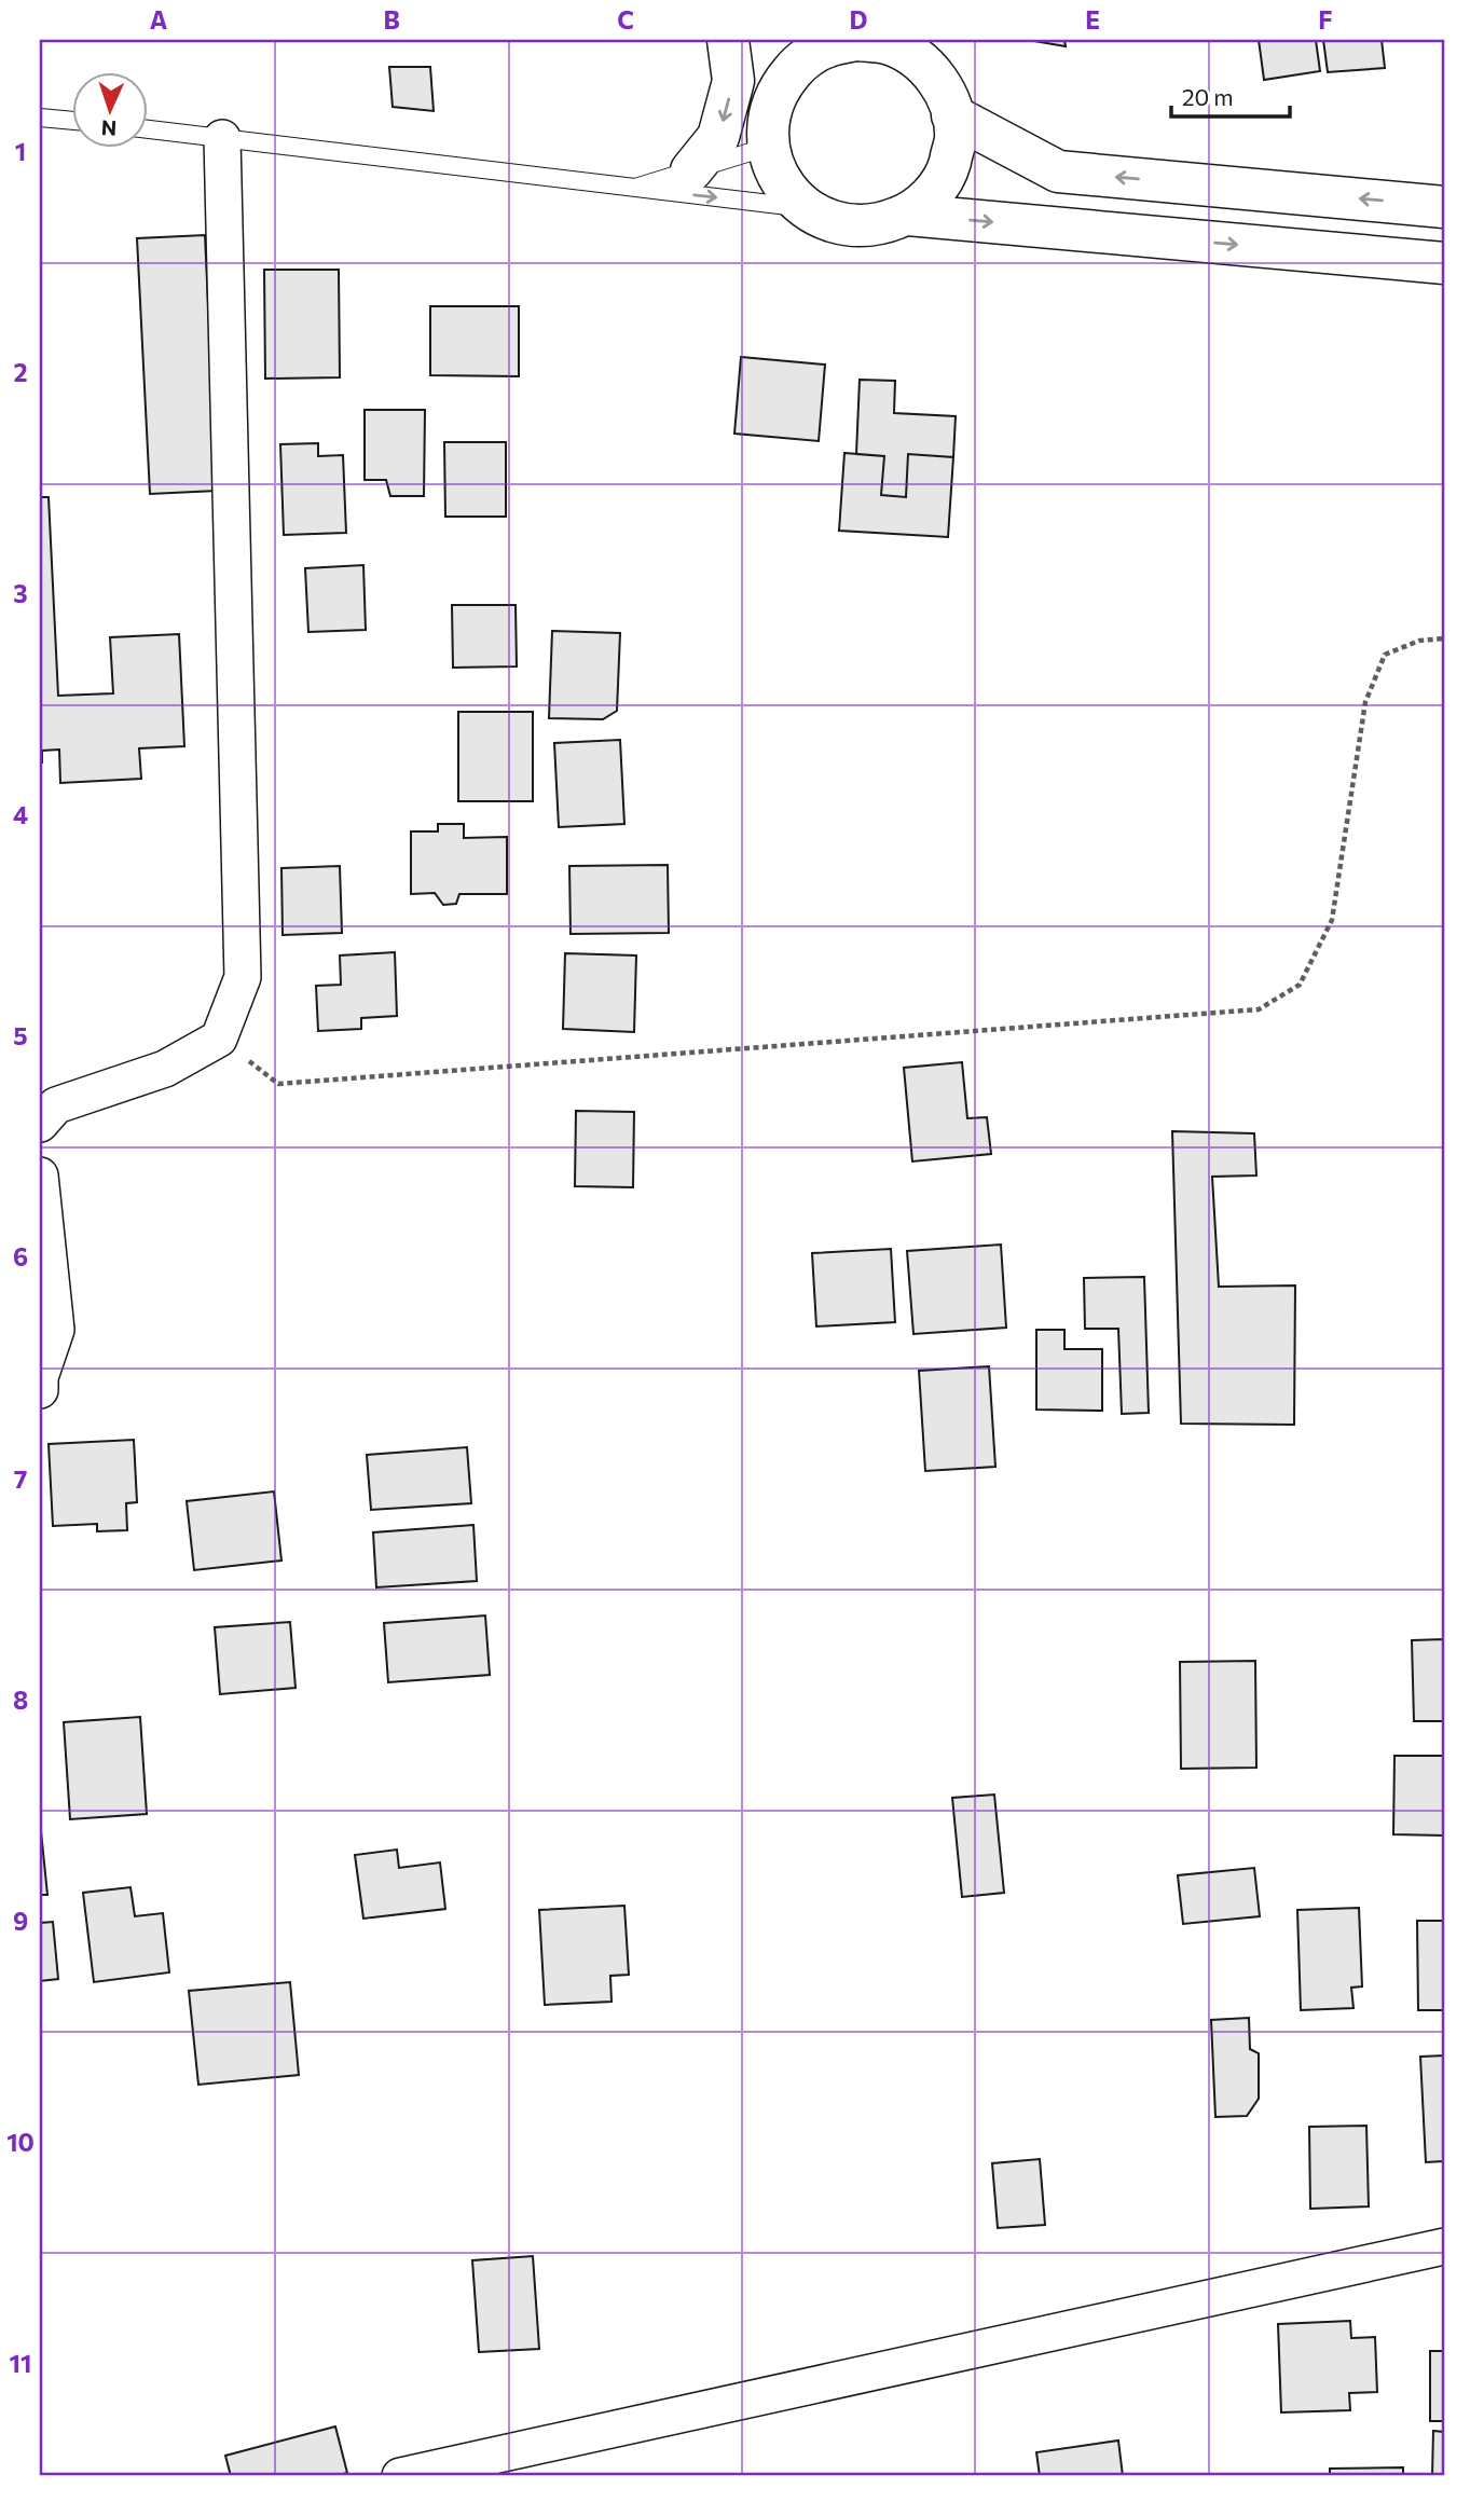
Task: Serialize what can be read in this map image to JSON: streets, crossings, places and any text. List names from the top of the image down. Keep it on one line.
{"scale_bar":"20 m","north":"bottom","grid":{"columns":["A","B","C","D","E","F"],"rows":["1","2","3","4","5","6","7","8","9","10","11"]}}
